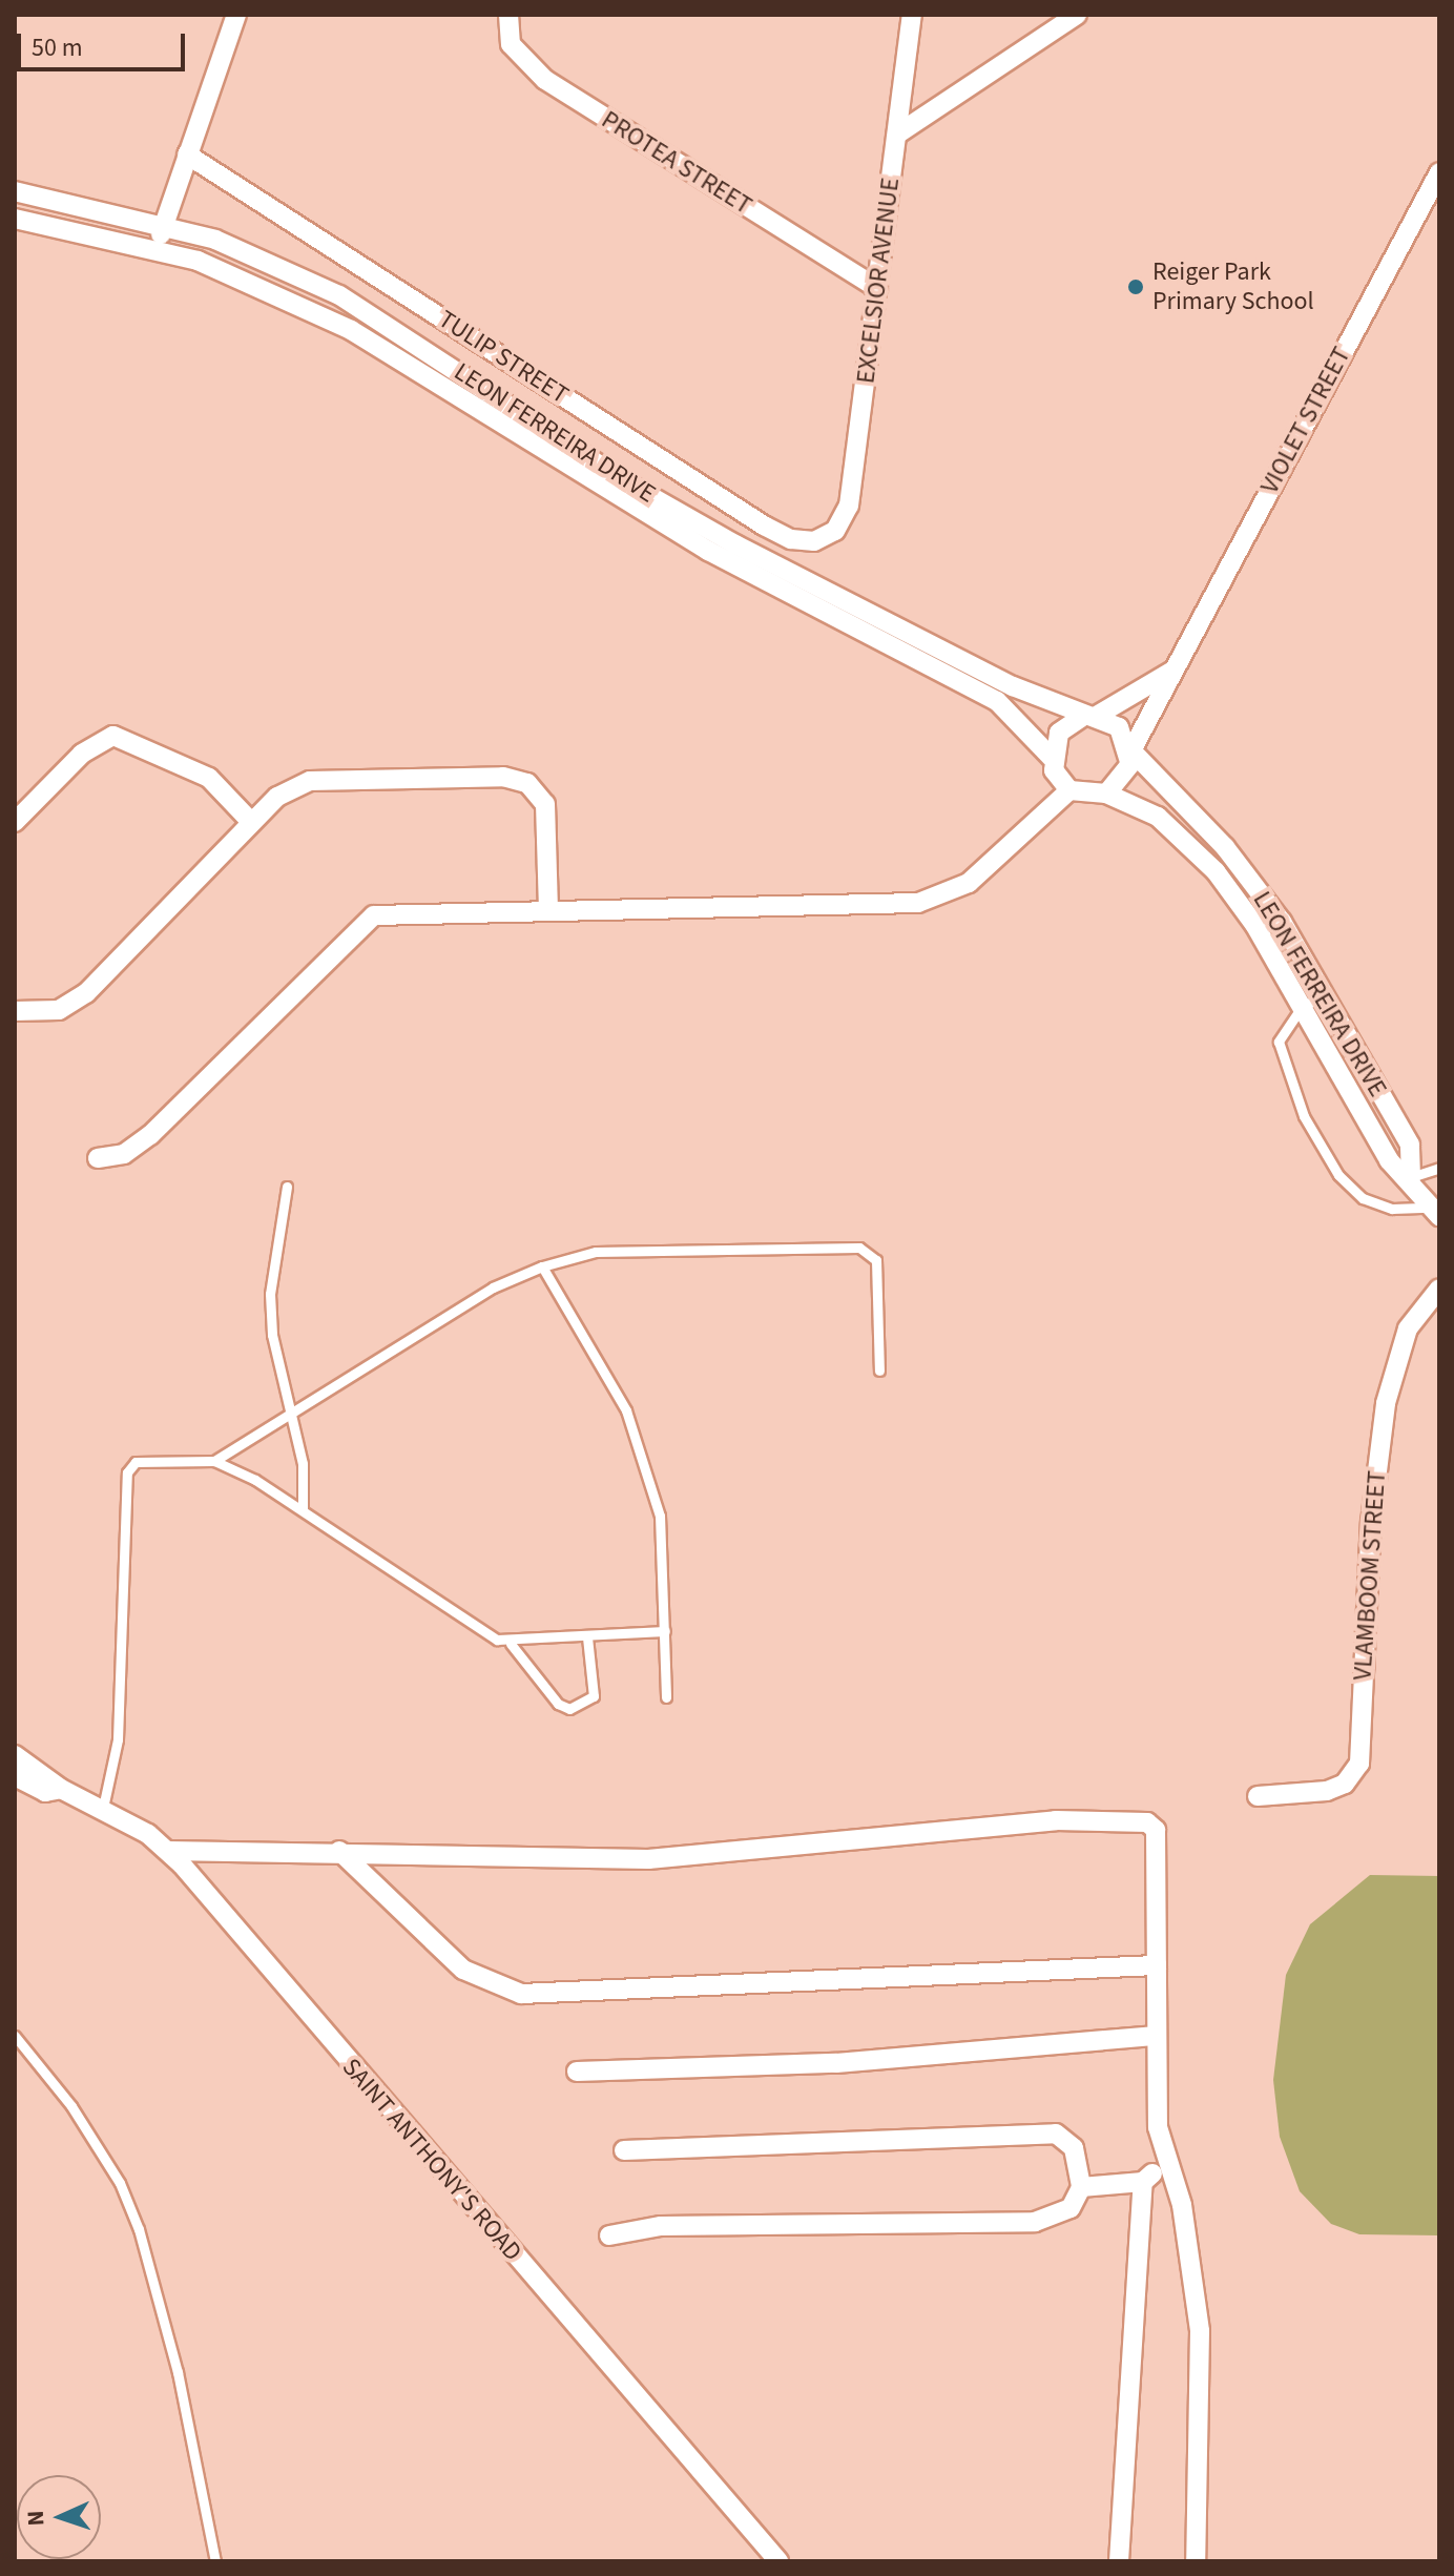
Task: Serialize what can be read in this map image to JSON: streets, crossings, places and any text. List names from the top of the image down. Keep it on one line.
{"streets":{"street":["PROTEA STREET","EXCELSIOR AVENUE","TULIP STREET","VIOLET STREET","LEON FERREIRA DRIVE","VLAMBOOM STREET","SAINT ANTHONY'S ROAD"]},"crossings":[["PROTEA STREET","EXCELSIOR AVENUE"],["EXCELSIOR AVENUE","TULIP STREET"],["VIOLET STREET","LEON FERREIRA DRIVE"]],"places":["Reiger Park Primary School"],"scale_bar":"50 m","north":"left"}
